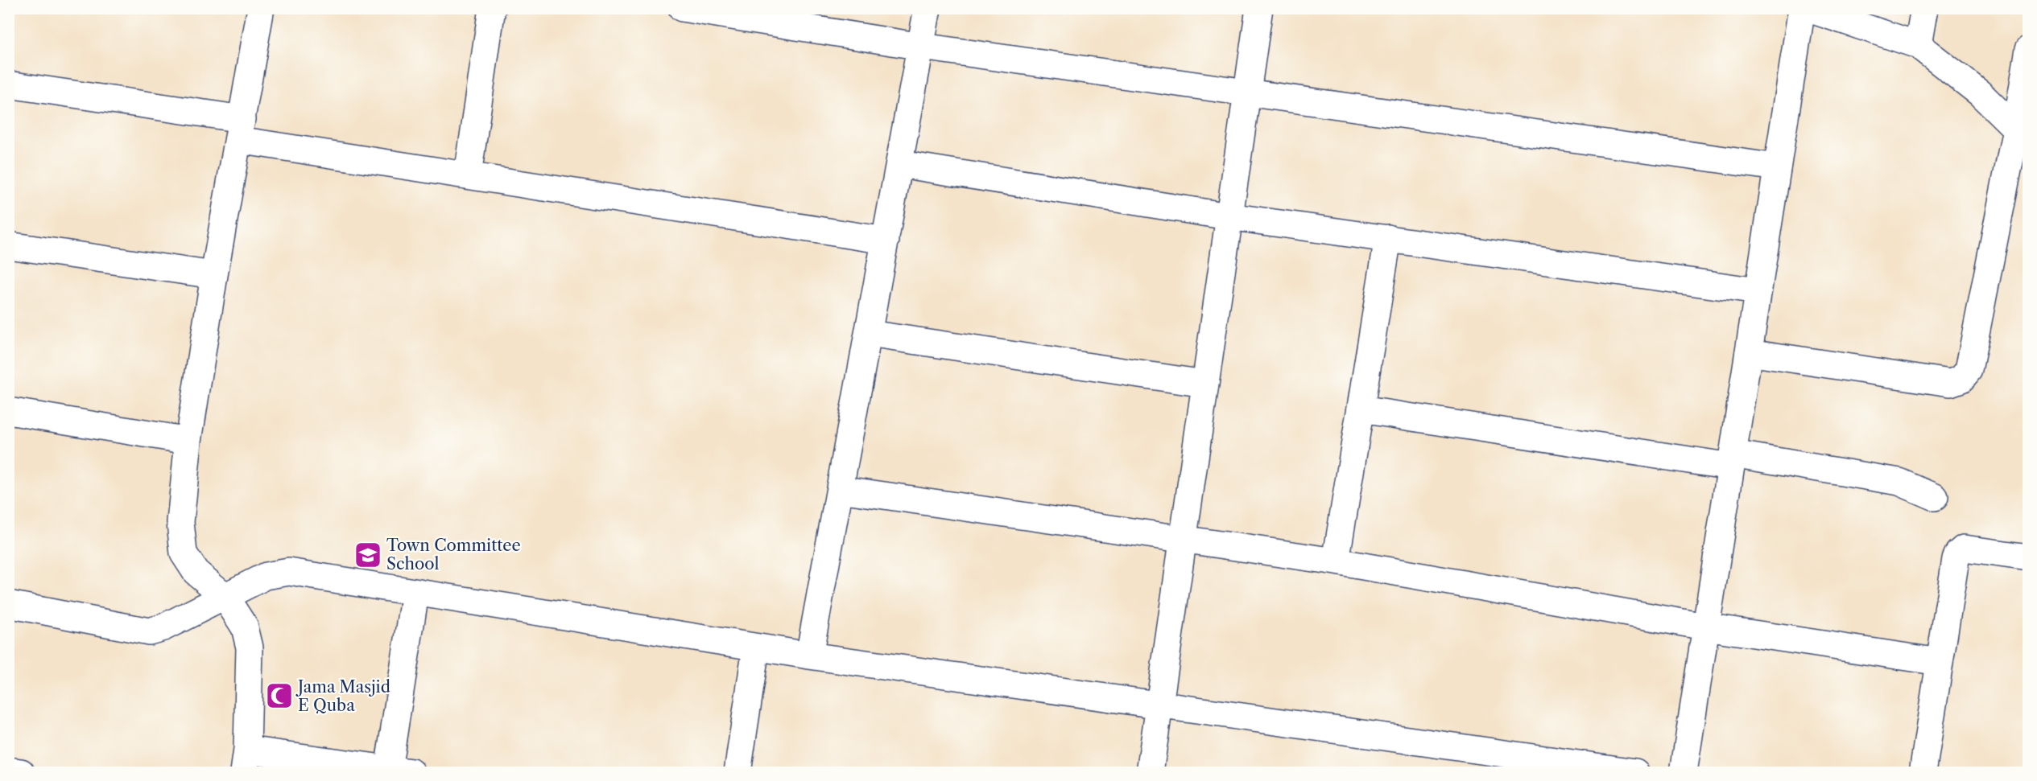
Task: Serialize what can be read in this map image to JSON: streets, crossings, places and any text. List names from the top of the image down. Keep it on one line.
{"places":{"school or university":["Town Committee School"],"mosque":["Jama Masjid E Quba"]}}
